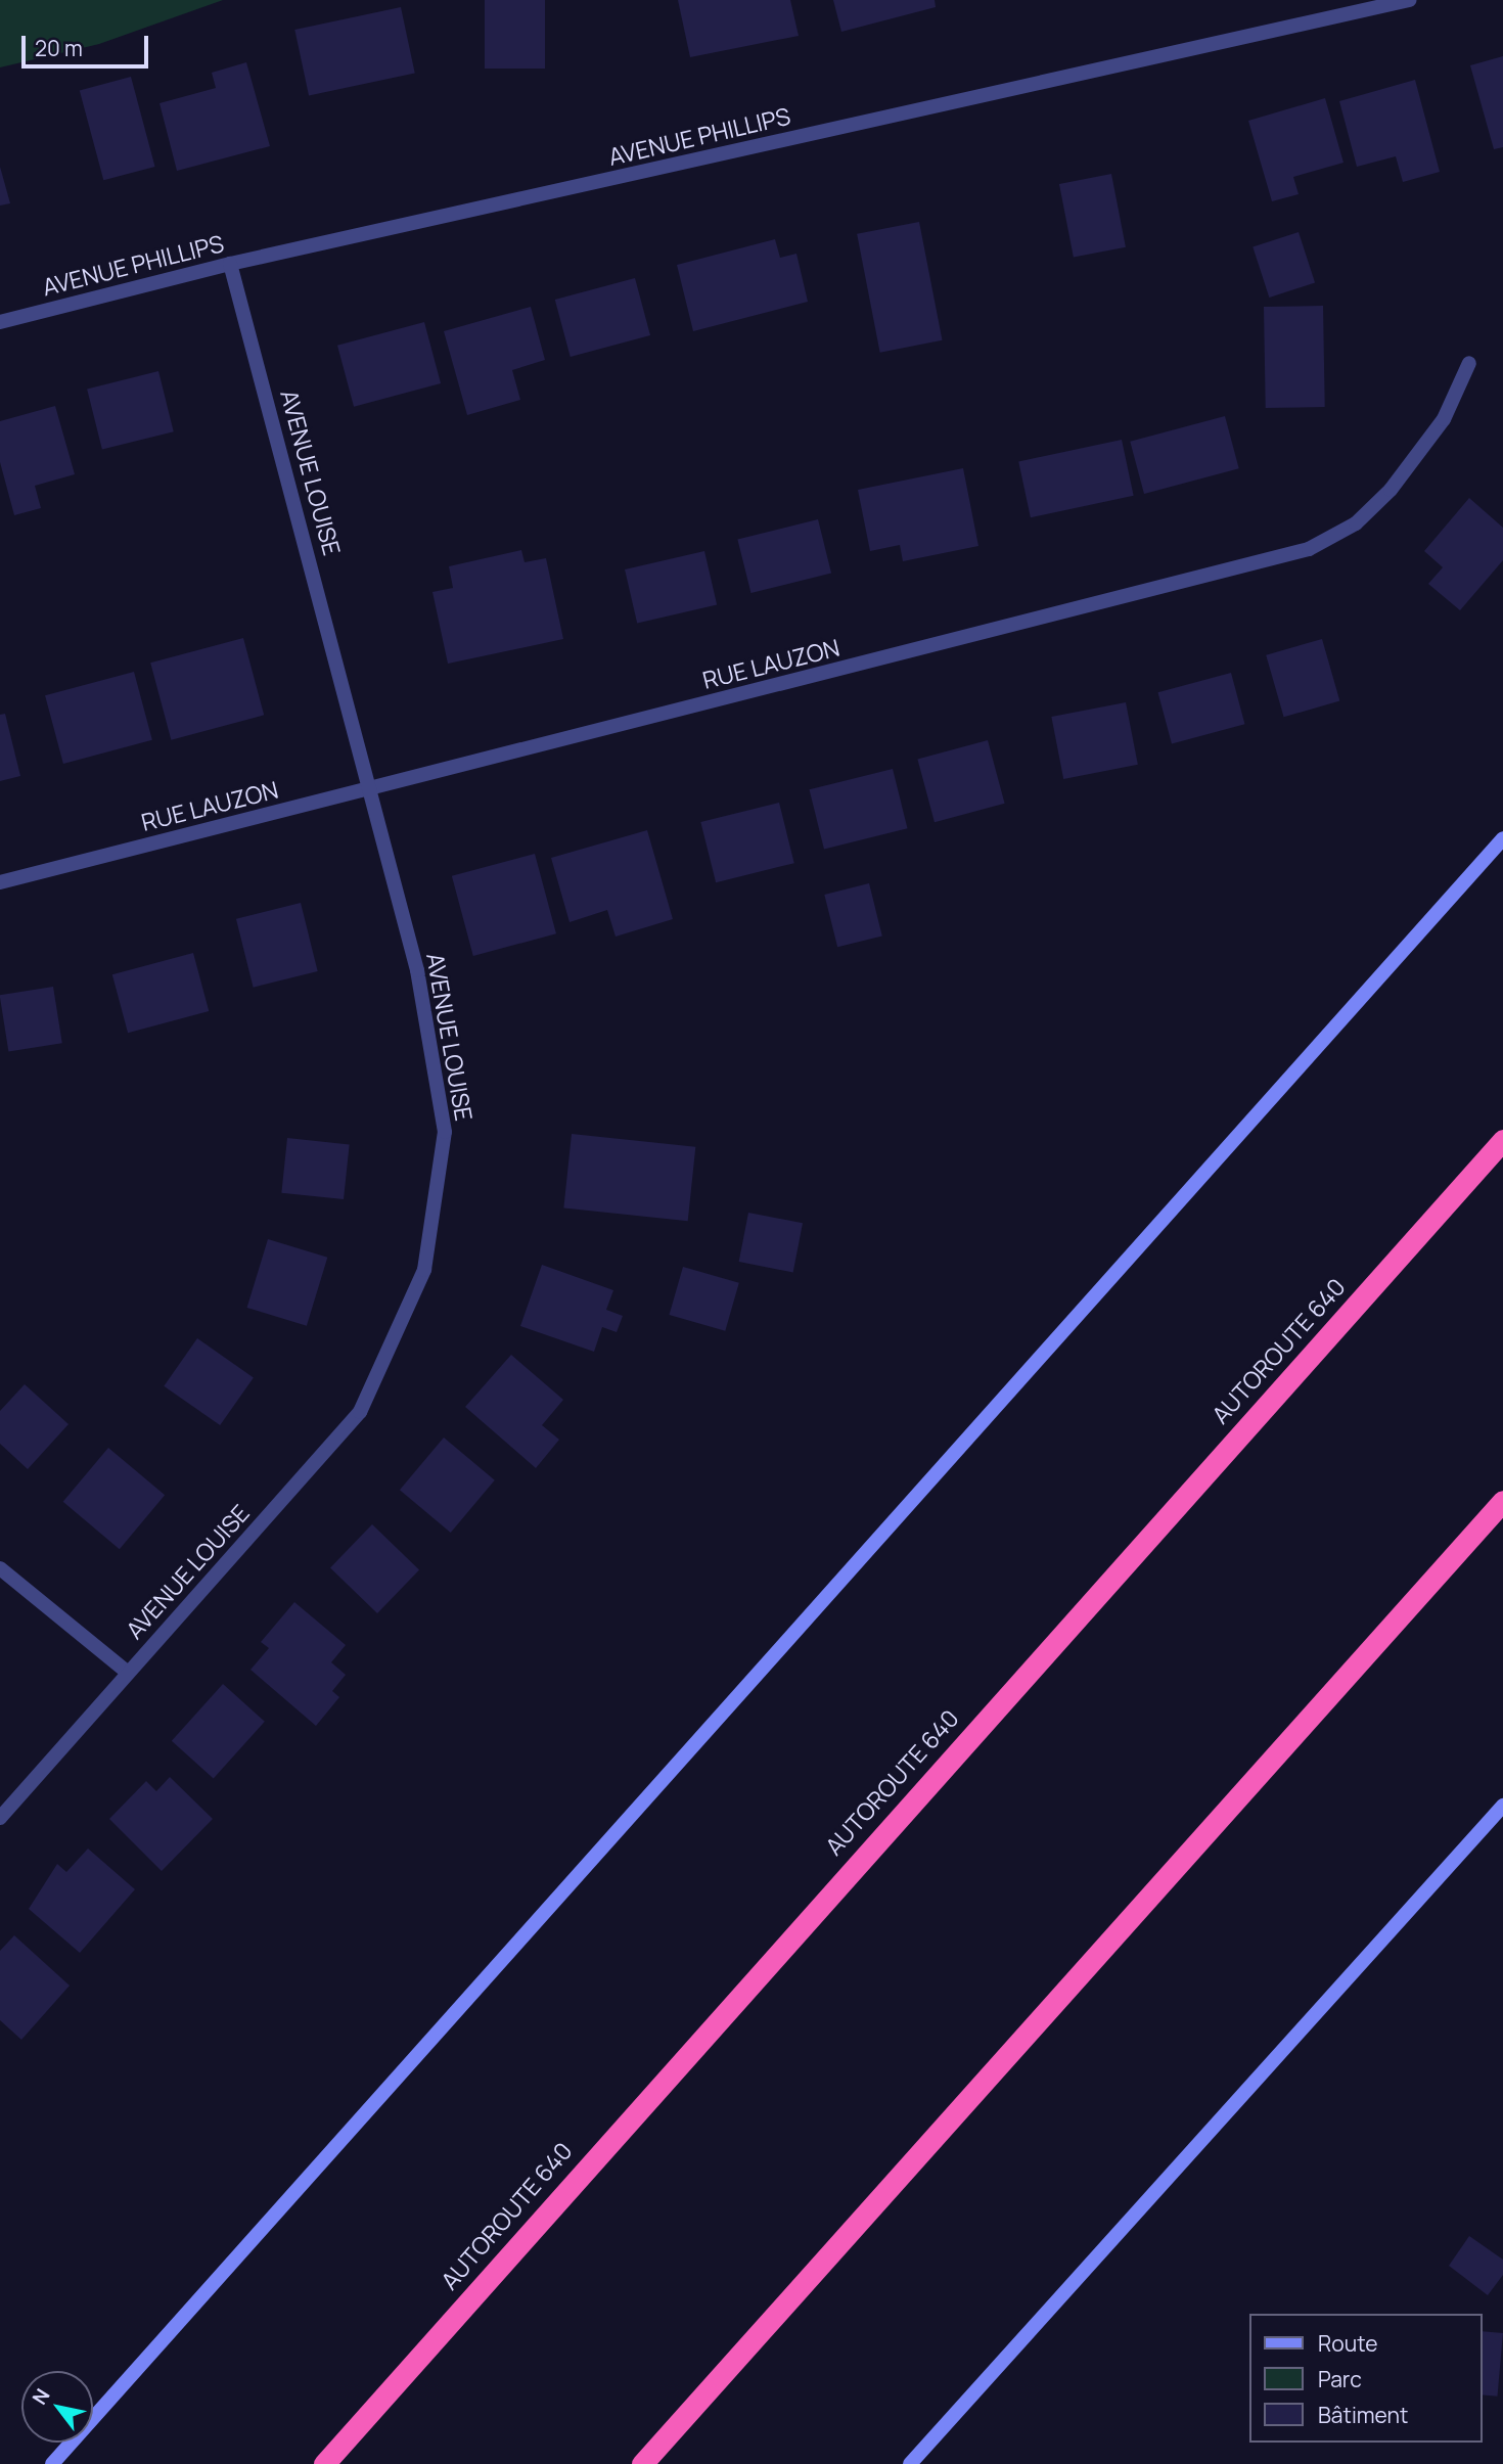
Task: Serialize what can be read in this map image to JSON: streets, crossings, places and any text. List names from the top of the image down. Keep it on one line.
{"streets":{"highway":["AUTOROUTE 640"],"street":["AVENUE PHILLIPS","AVENUE LOUISE","RUE LAUZON"]},"crossings":[["AVENUE PHILLIPS","AVENUE LOUISE"],["AVENUE LOUISE","RUE LAUZON"]],"legend":["Route","Parc","Bâtiment"],"scale_bar":"20 m","north":"top left"}
